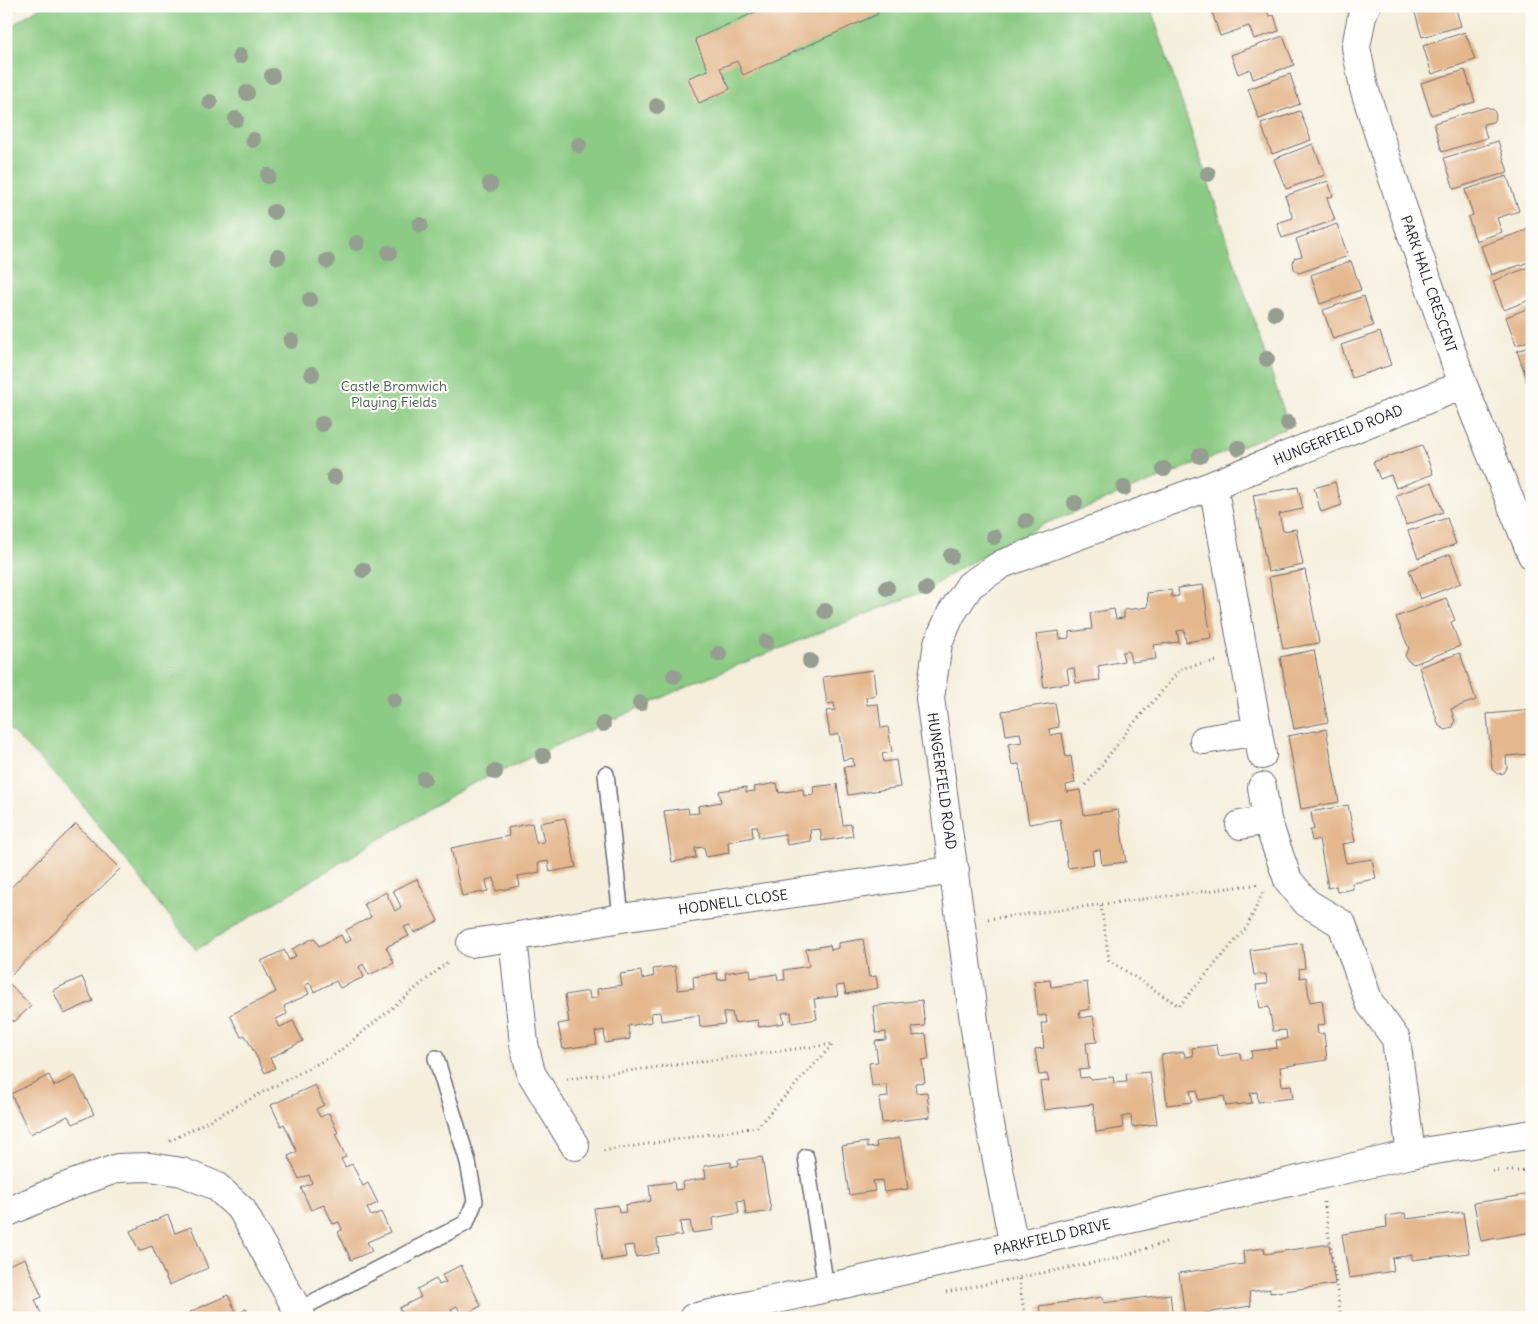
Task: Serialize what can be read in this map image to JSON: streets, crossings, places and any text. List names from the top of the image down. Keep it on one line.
{"streets":{"street":["PARK HALL CRESCENT","HUNGERFIELD ROAD","HODNELL CLOSE","PARKFIELD DRIVE"]},"crossings":[["PARK HALL CRESCENT","HUNGERFIELD ROAD"],["HUNGERFIELD ROAD","HODNELL CLOSE"],["HUNGERFIELD ROAD","PARKFIELD DRIVE"]],"parks":["Castle Bromwich Playing Fields"]}
